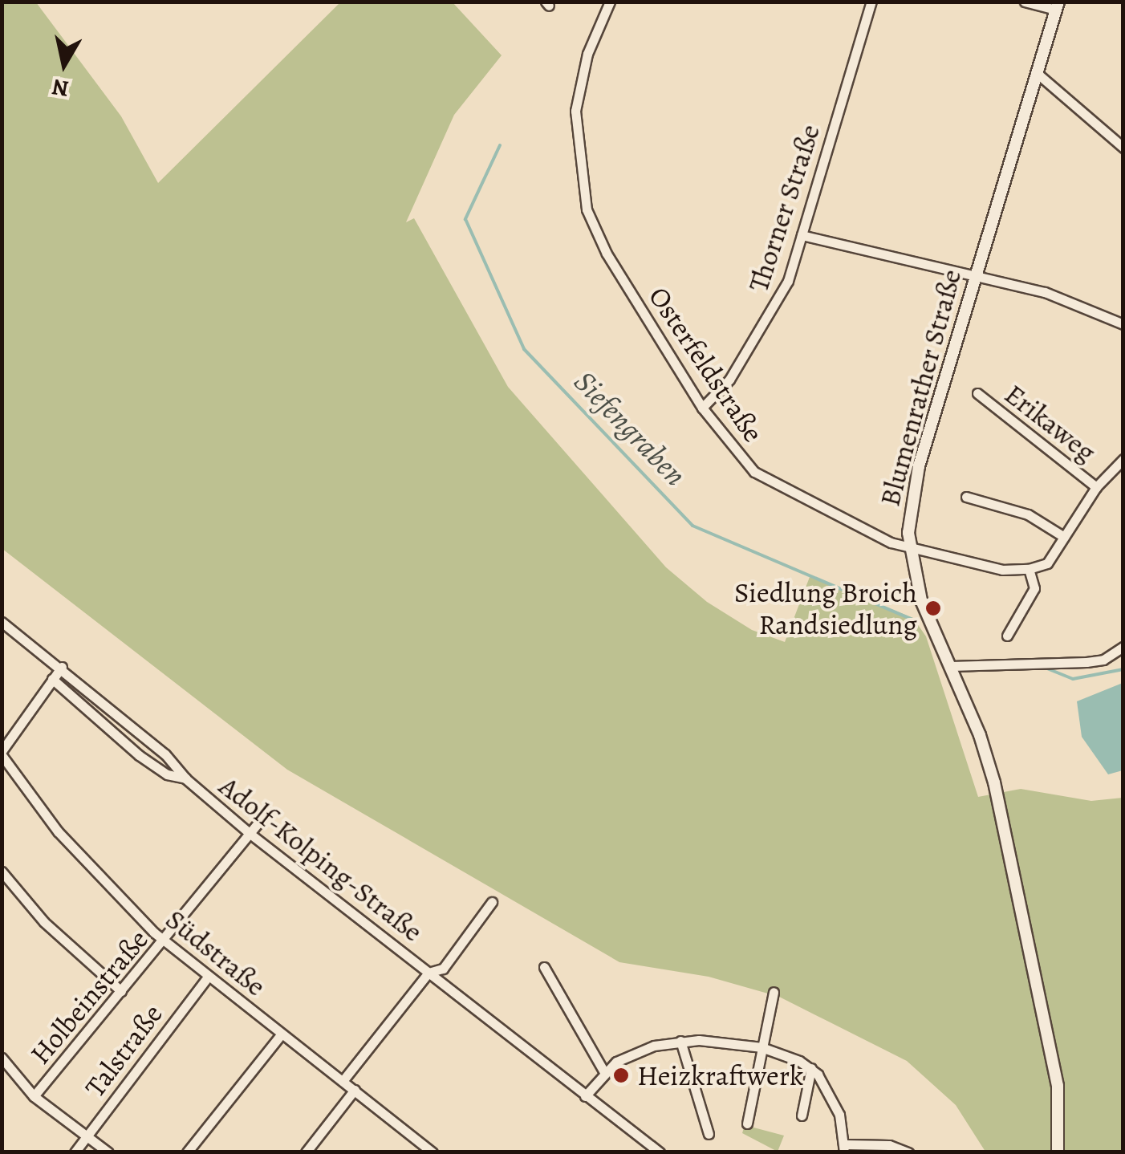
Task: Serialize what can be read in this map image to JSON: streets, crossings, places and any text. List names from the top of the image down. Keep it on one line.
{"streets":{"street":["Thorner Straße","Osterfeldstraße","Blumenrather Straße","Erikaweg","Adolf-Kolping-Straße","Südstraße","Holbeinstraße","Talstraße"]},"crossings":[["Thorner Straße","Osterfeldstraße"],["Osterfeldstraße","Blumenrather Straße"],["Adolf-Kolping-Straße","Südstraße"],["Adolf-Kolping-Straße","Holbeinstraße"],["Südstraße","Holbeinstraße"],["Südstraße","Talstraße"]],"water":["Siefengraben"],"places":["Siedlung Broich Randsiedlung","Heizkraftwerk"],"north":"bottom"}
